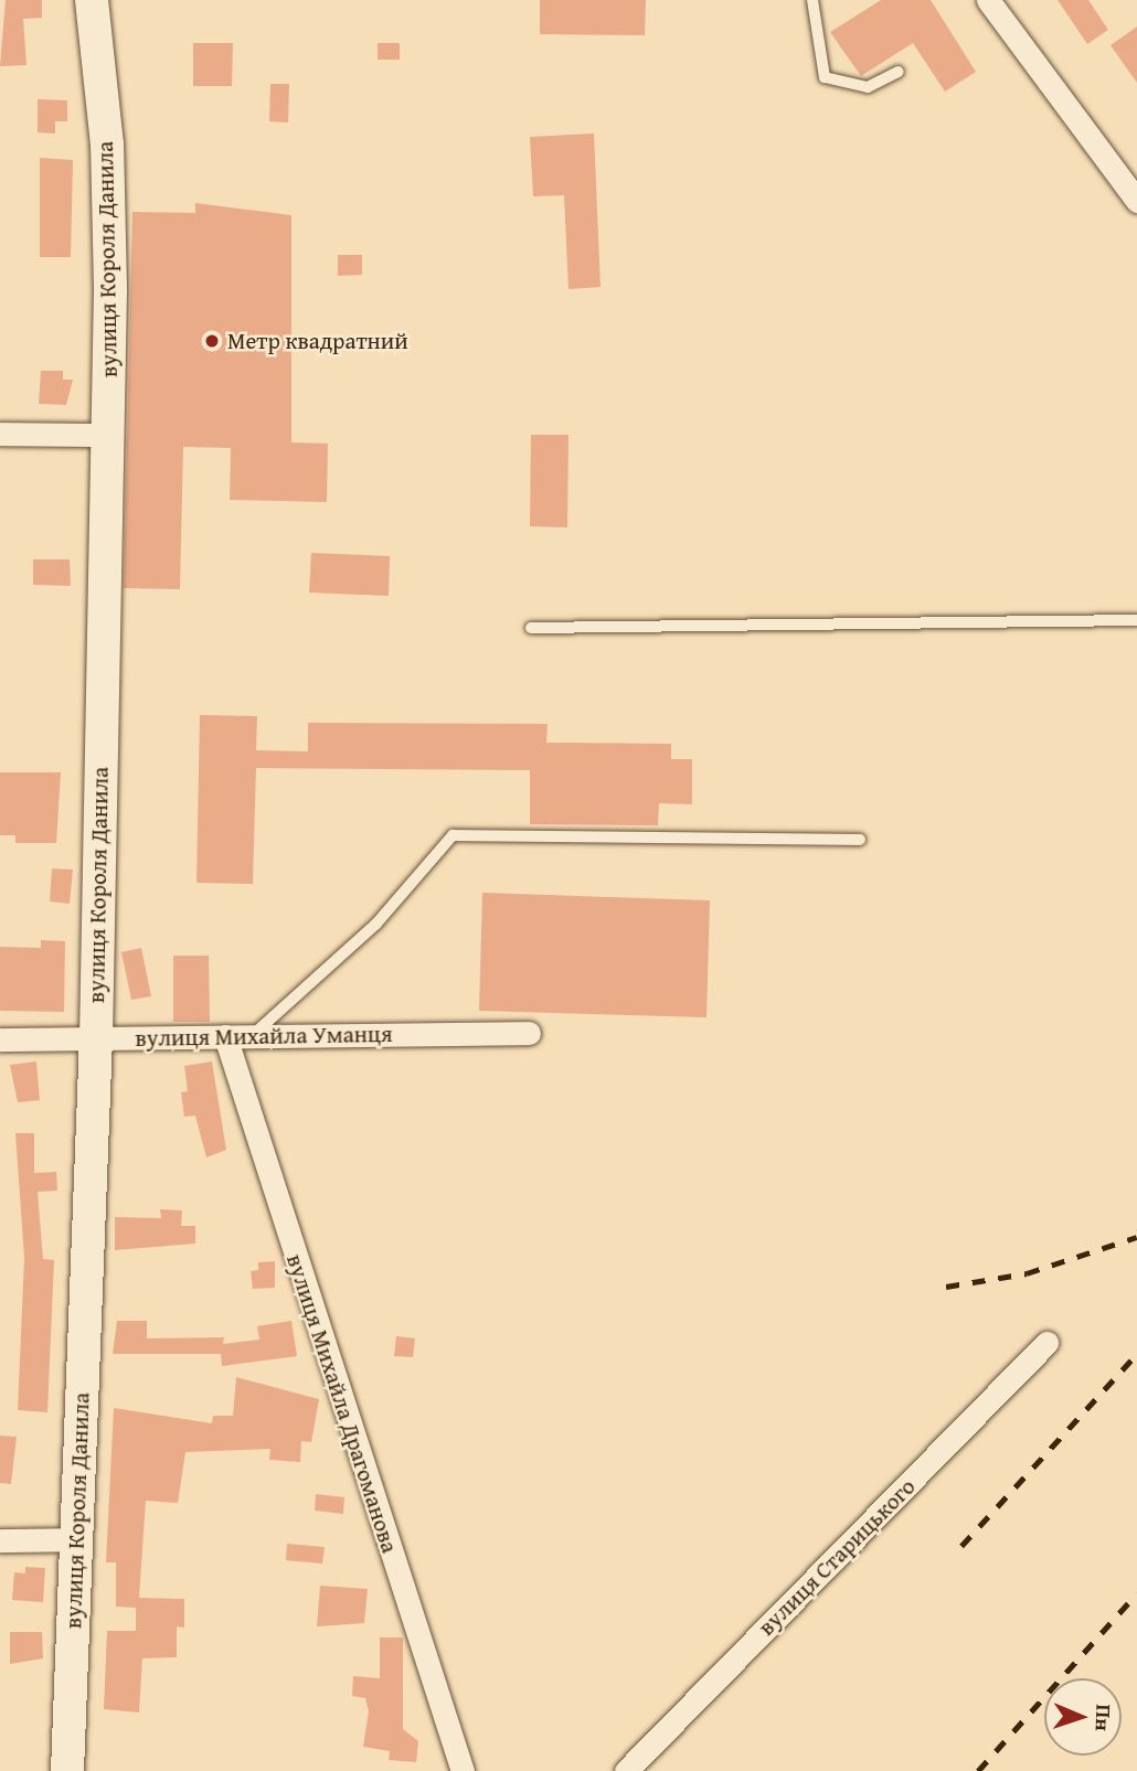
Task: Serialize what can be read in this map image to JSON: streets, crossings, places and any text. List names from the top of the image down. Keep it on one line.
{"streets":{"main road":["вулиця Короля Данила"],"street":["вулиця Михайла Уманця","вулиця Михайла Драгоманова","вулиця Старицького"]},"crossings":[["вулиця Короля Данила","вулиця Михайла Уманця"],["вулиця Михайла Уманця","вулиця Михайла Драгоманова"]],"places":["Метр квадратний"],"north":"right"}
